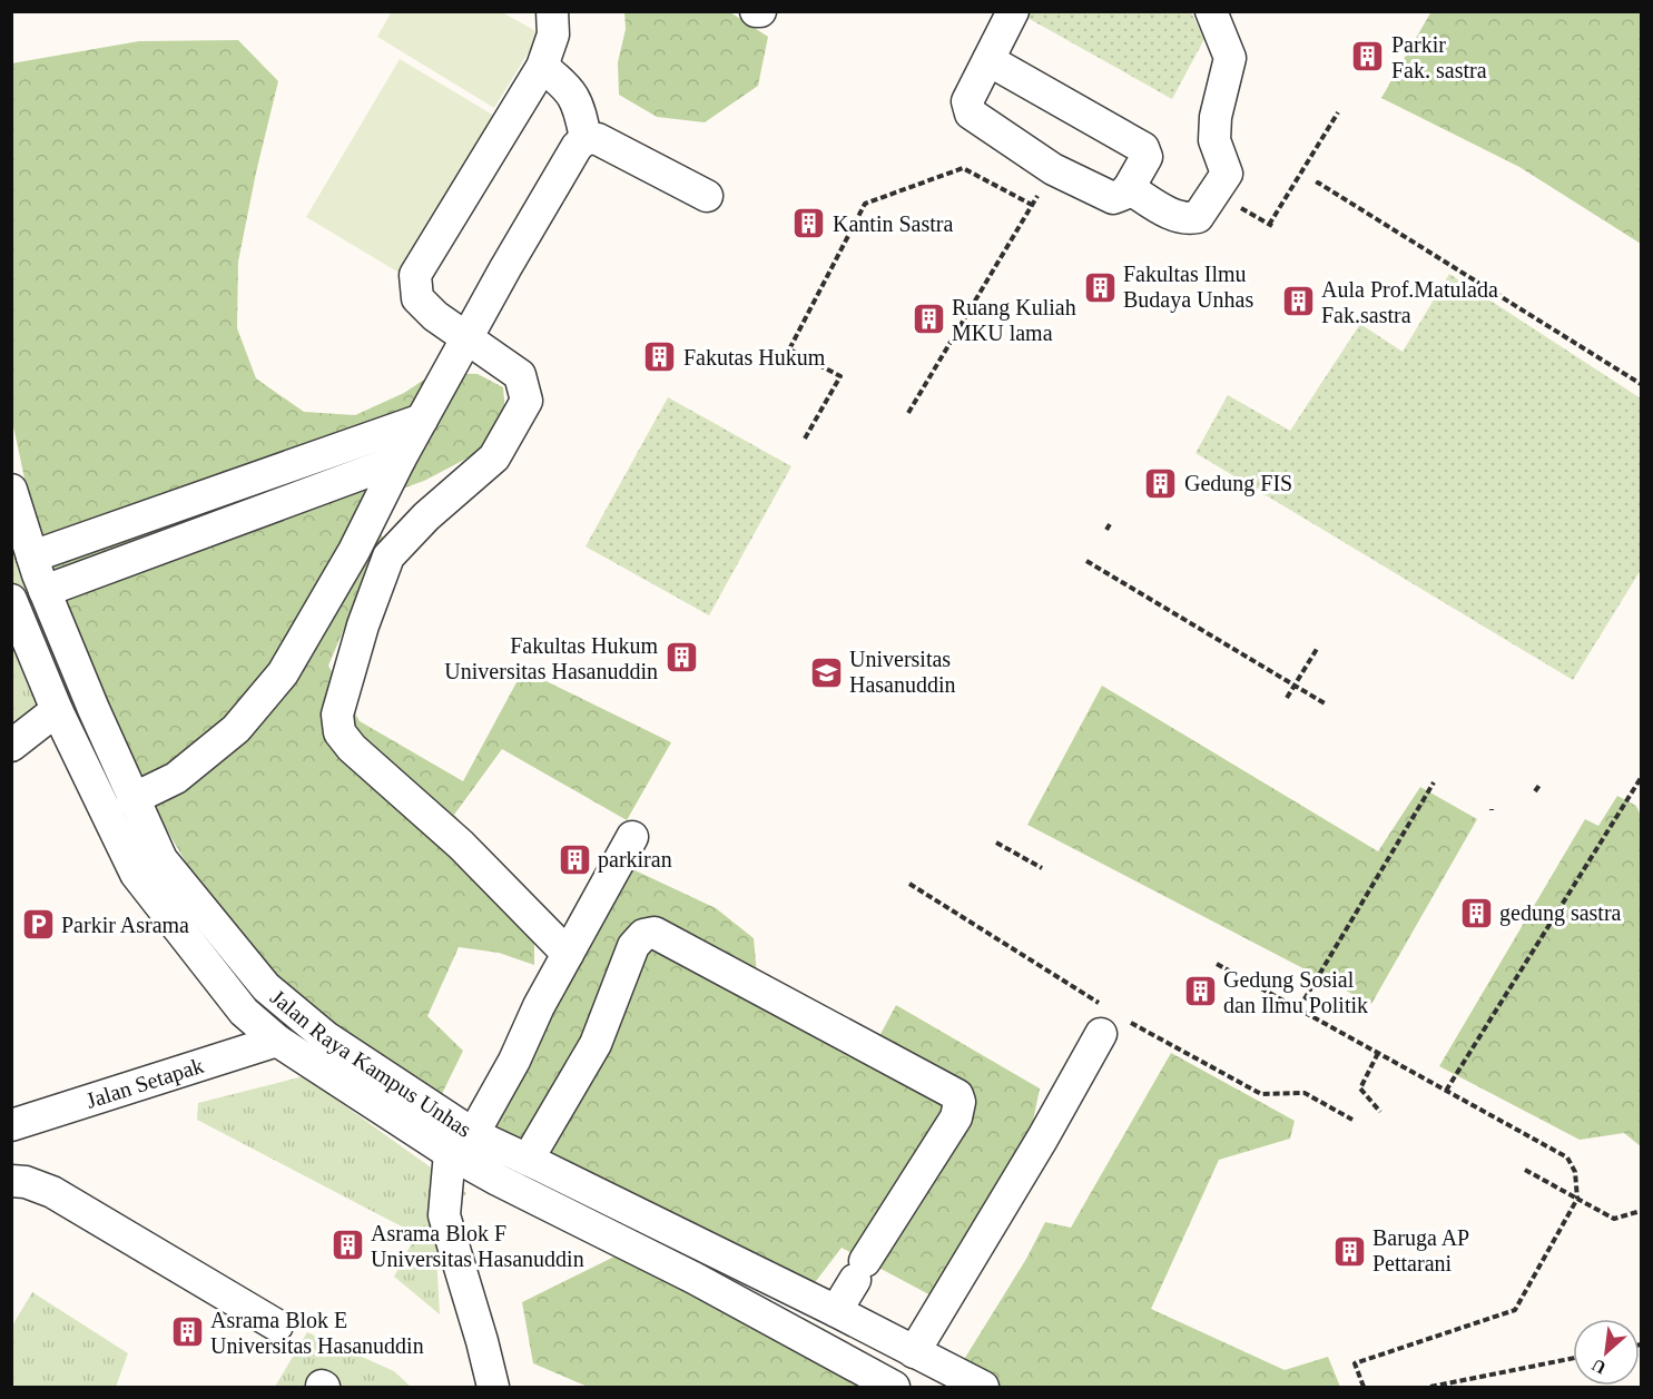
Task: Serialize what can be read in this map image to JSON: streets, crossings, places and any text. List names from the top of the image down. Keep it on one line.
{"streets":{"street":["Jalan Raya Kampus Unhas","Jalan Setapak"]},"crossings":[["Jalan Raya Kampus Unhas","Jalan Setapak"]],"places":{"building":["Parkir Fak. sastra","Kantin Sastra","Fakultas Ilmu Budaya Unhas","Aula Prof.Matulada Fak.sastra","Ruang Kuliah MKU lama","Fakutas Hukum","Gedung FIS","Fakultas Hukum Universitas Hasanuddin","parkiran","gedung sastra","Gedung Sosial dan Ilmu Politik","Asrama Blok F Universitas Hasanuddin","Baruga AP Pettarani","Asrama Blok E Universitas Hasanuddin"],"school or university":["Universitas Hasanuddin"],"parking":["Parkir Asrama"]},"north":"bottom left"}
